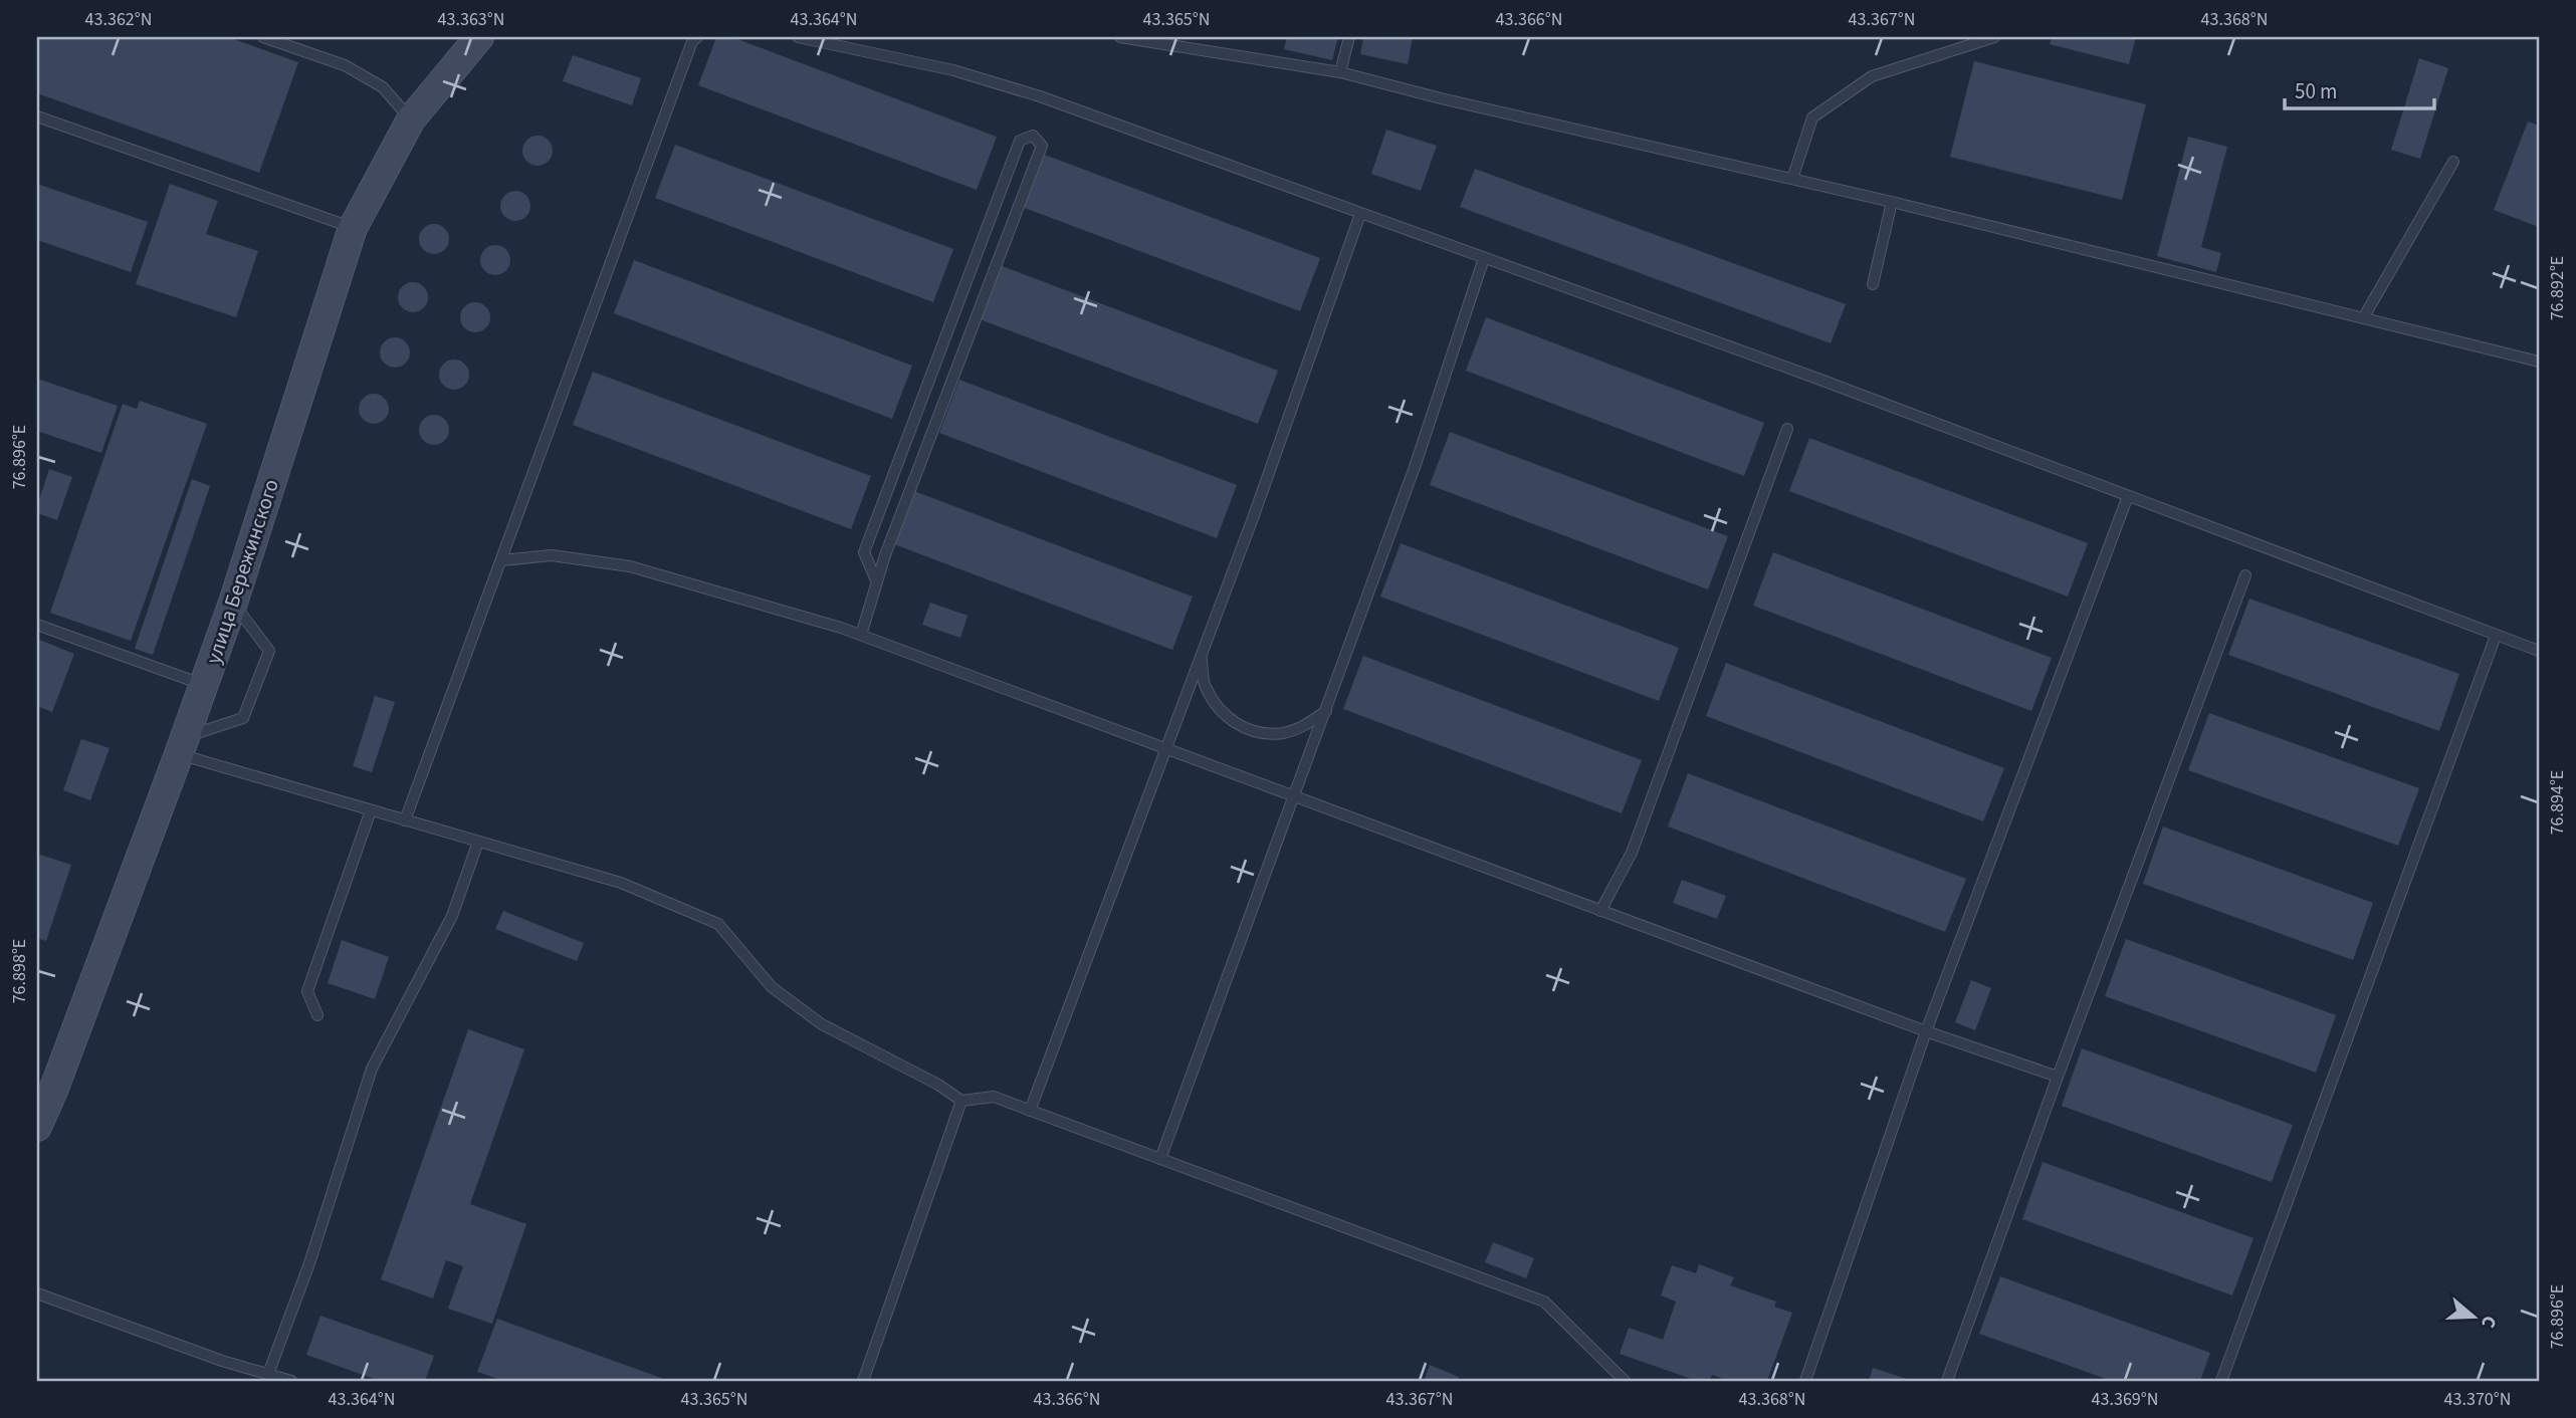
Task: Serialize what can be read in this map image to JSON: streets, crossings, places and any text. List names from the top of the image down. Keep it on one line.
{"streets":{"main road":["улица Бережинского"]},"scale_bar":"50 m","north":"right","coordinates":["43.362°N","43.363°N","43.364°N","43.365°N","43.366°N","43.367°N","43.368°N","76.892°E","76.896°E","76.894°E","76.898°E","43.369°N","43.370°N"]}
